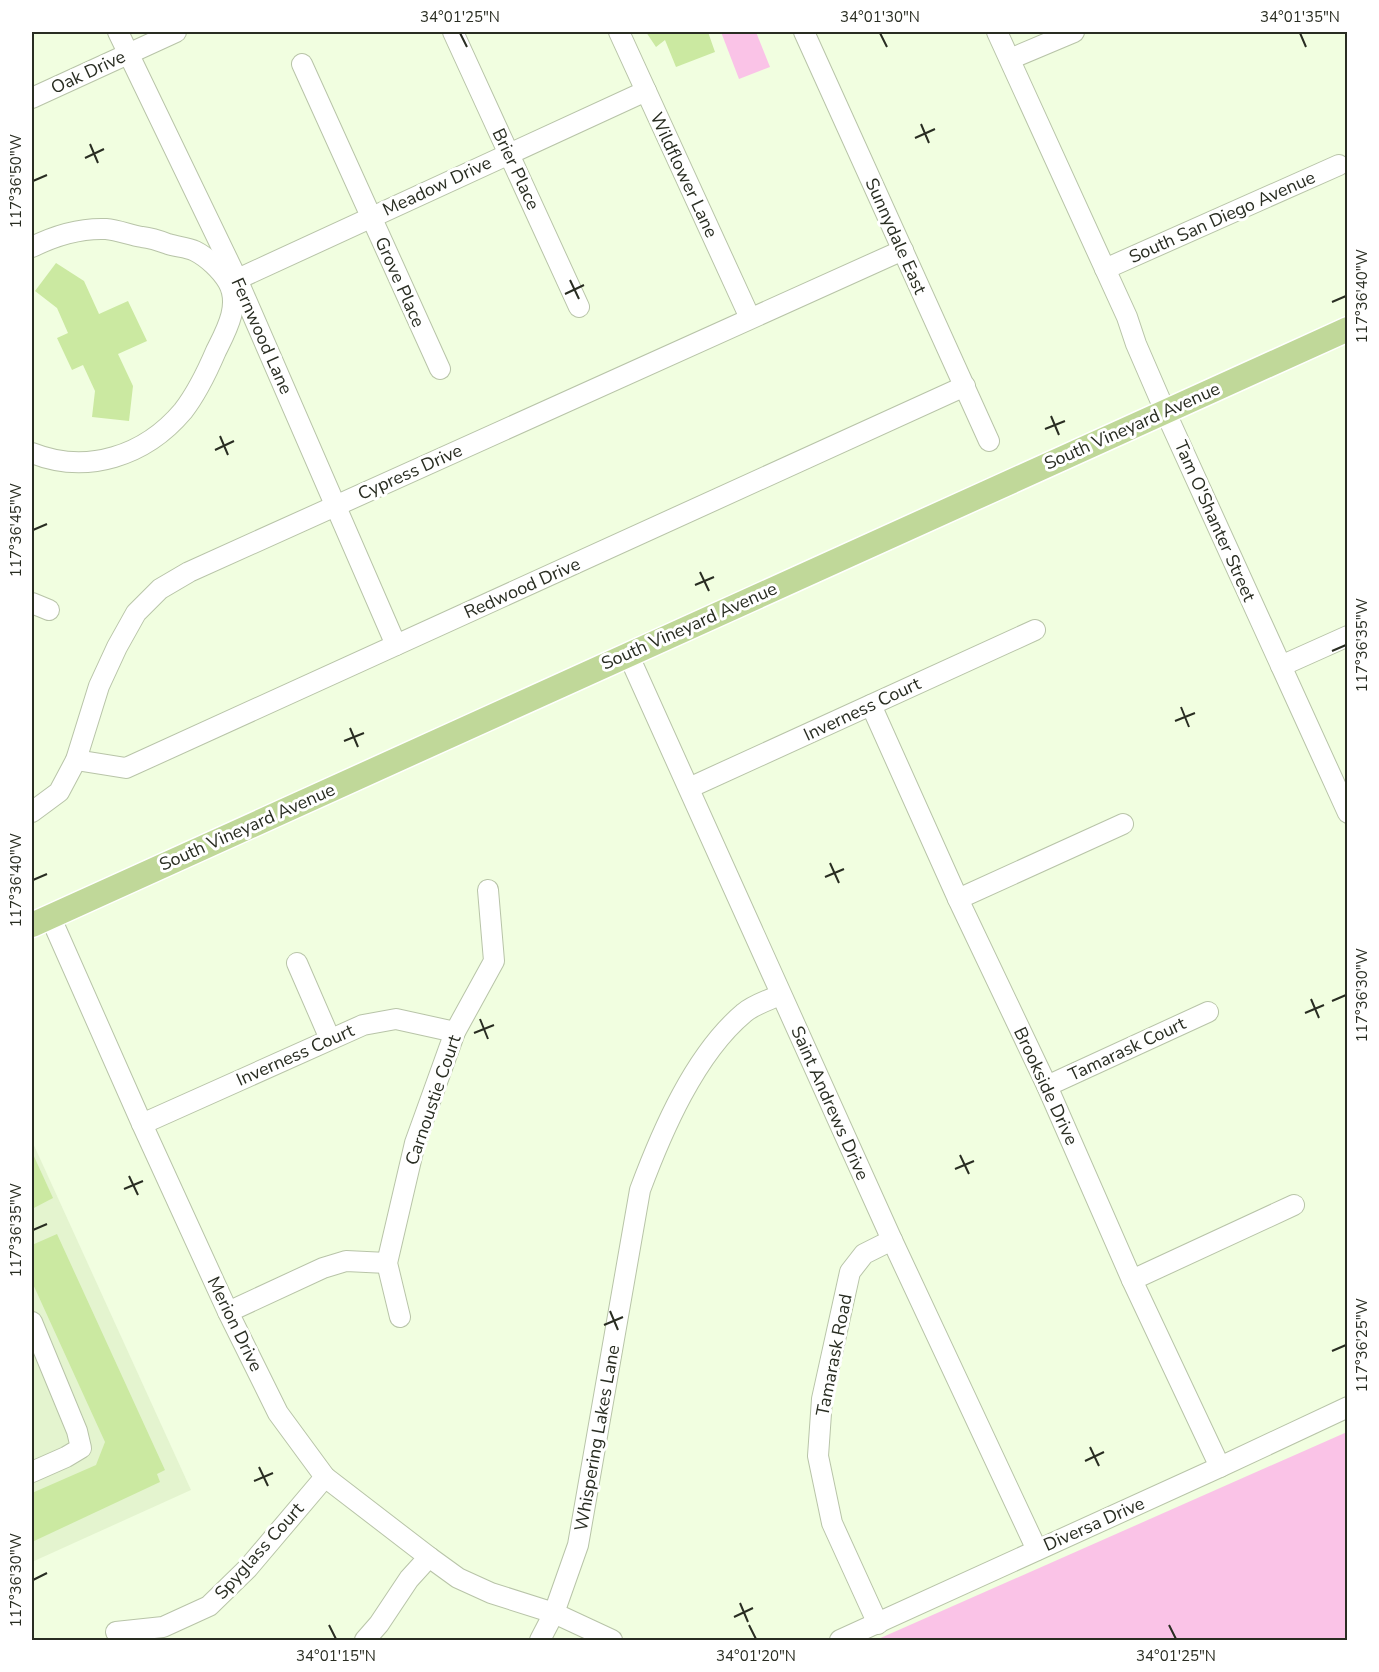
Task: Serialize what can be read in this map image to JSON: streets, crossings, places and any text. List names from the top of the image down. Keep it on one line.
{"streets":{"main road":["South Vineyard Avenue"],"street":["Oak Drive","Brier Place","Wildflower Lane","Meadow Drive","South San Diego Avenue","Sunnydale East","Grove Place","Fernwood Lane","Cypress Drive","Tam O'Shanter Street","Redwood Drive","Inverness Court","Tamarask Court","Brookside Drive","Carnoustie Court","Saint Andrews Drive","Merion Drive","Tamarask Road","Whispering Lakes Lane","Diversa Drive","Spyglass Court"]},"crossings":[["Oak Drive","Fernwood Lane"],["Brier Place","Meadow Drive"],["Wildflower Lane","Meadow Drive"],["Wildflower Lane","Cypress Drive"],["Meadow Drive","Grove Place"],["Meadow Drive","Fernwood Lane"],["South San Diego Avenue","Tam O'Shanter Street"],["Sunnydale East","Cypress Drive"],["Sunnydale East","Redwood Drive"],["Fernwood Lane","Cypress Drive"],["Fernwood Lane","Redwood Drive"],["South Vineyard Avenue","Tam O'Shanter Street"],["South Vineyard Avenue","Saint Andrews Drive"],["South Vineyard Avenue","Merion Drive"],["Cypress Drive","Redwood Drive"],["Inverness Court","Brookside Drive"],["Inverness Court","Carnoustie Court"],["Inverness Court","Saint Andrews Drive"],["Inverness Court","Merion Drive"],["Tamarask Court","Brookside Drive"],["Brookside Drive","Diversa Drive"],["Saint Andrews Drive","Tamarask Road"],["Saint Andrews Drive","Whispering Lakes Lane"],["Saint Andrews Drive","Diversa Drive"],["Merion Drive","Whispering Lakes Lane"],["Merion Drive","Spyglass Court"],["Tamarask Road","Diversa Drive"]],"coordinates":["34°01'25\"N","34°01'30\"N","34°01'35\"N","117°36'50\"W","117°36'40\"W","117°36'45\"W","117°36'35\"W","117°36'30\"W","117°36'25\"W","34°01'15\"N","34°01'20\"N"]}
